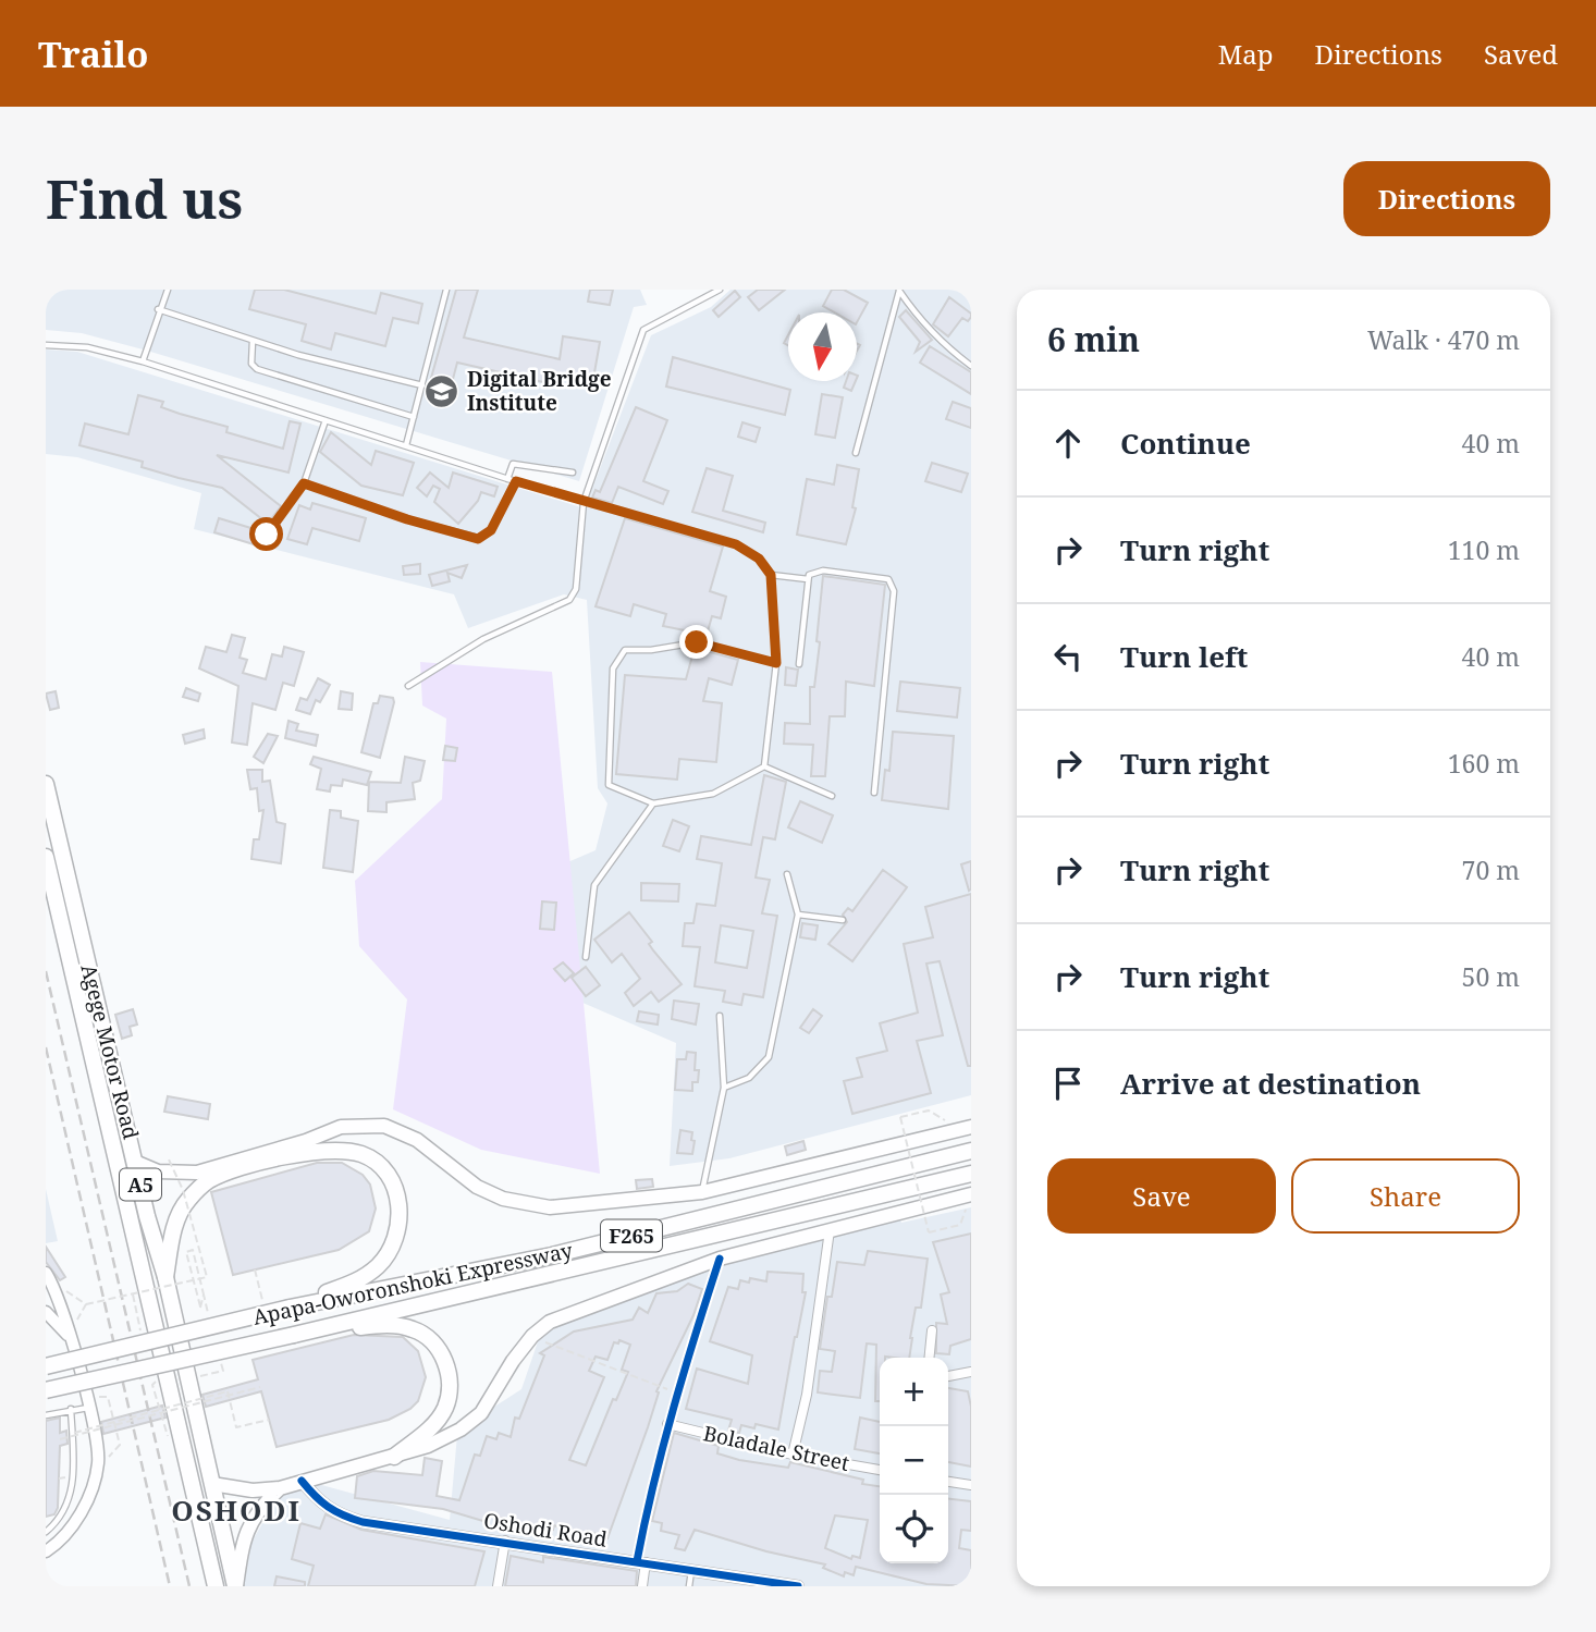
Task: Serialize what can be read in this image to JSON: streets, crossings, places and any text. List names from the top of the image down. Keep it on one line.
{"streets":{"highway":["Agege Motor Road","A5","F265","Apapa-Oworonshoki Expressway"],"street":["Boladale Street","Oshodi Road"]},"districts":["OSHODI"],"places":{"school or university":["Digital Bridge Institute"]},"north":"bottom","page":{"header":"Trailo","nav":["Map","Directions","Saved"],"buttons":["Directions",["Save","Share"]],"title":"Find us","heading":["6 min","Walk · 470 m"],"list":[["Continue","40 m"],["Turn right","110 m"],["Turn left","40 m"],["Turn right","160 m"],["Turn right","70 m"],["Turn right","50 m"],"Arrive at destination"],"map_buttons":["+","−"]}}
